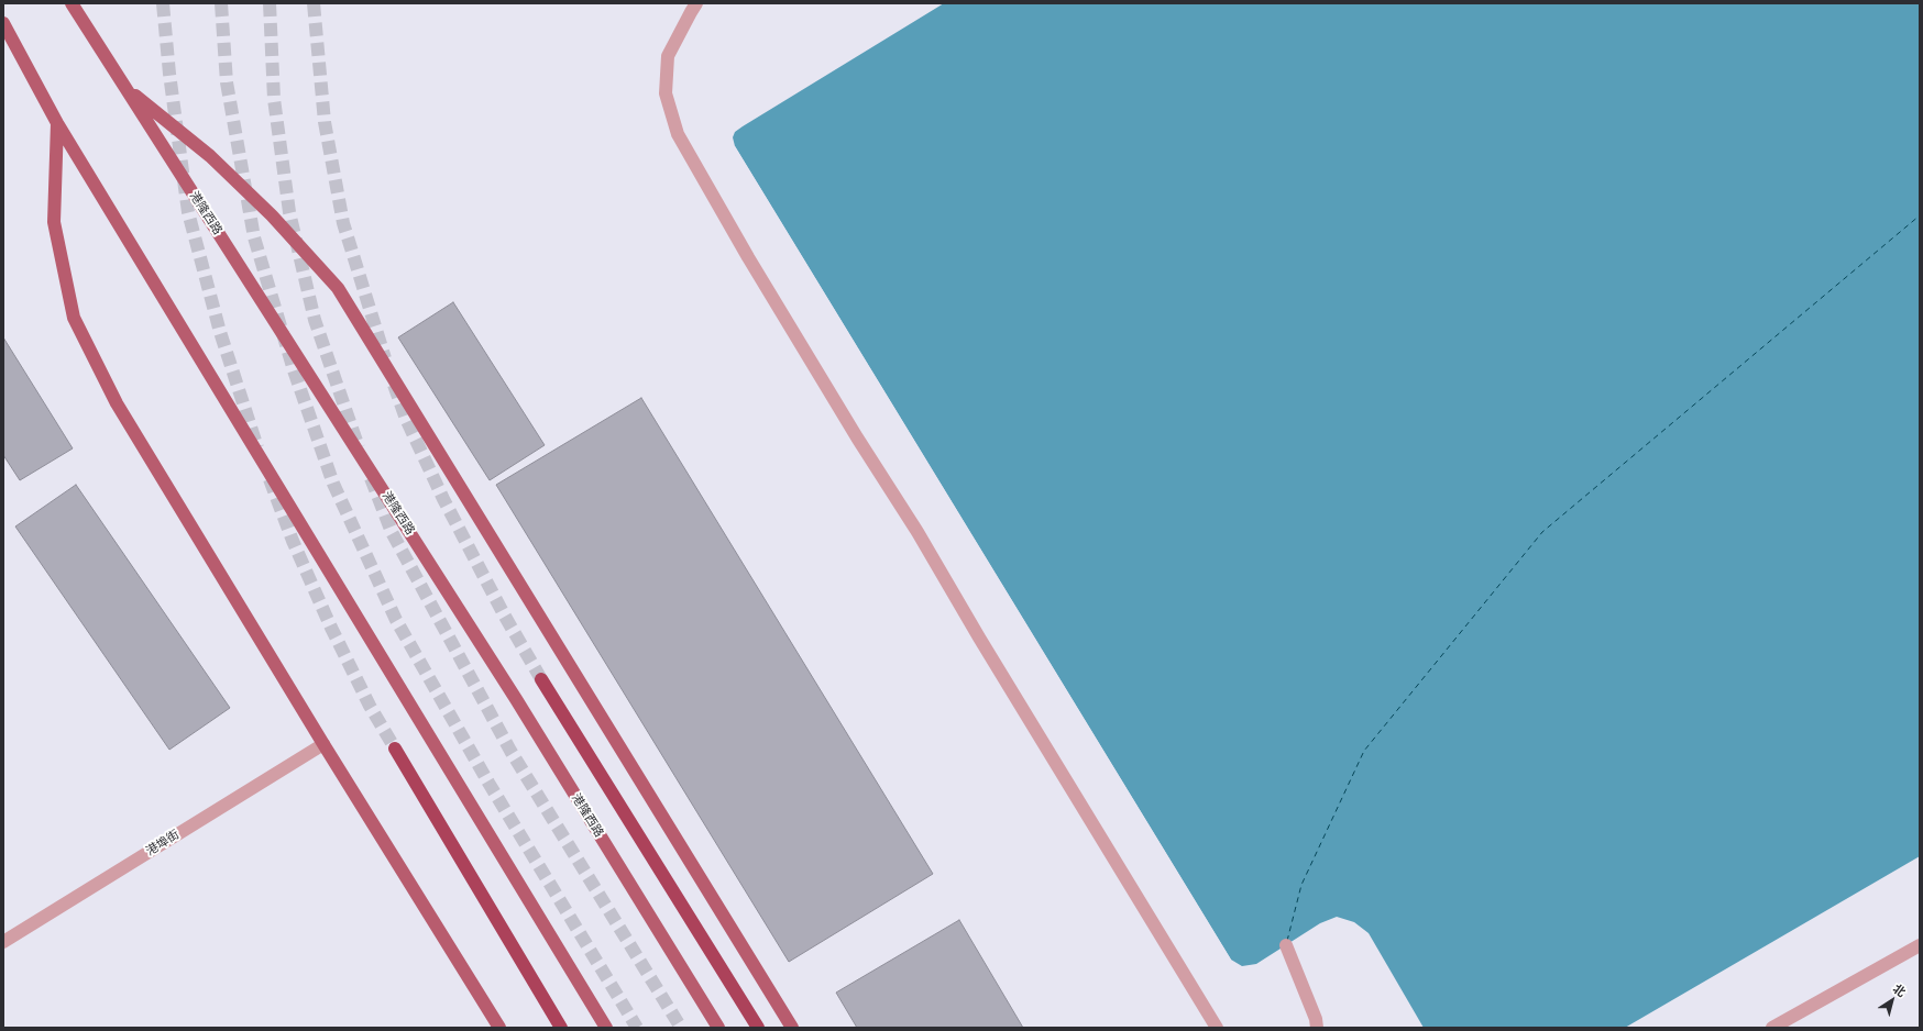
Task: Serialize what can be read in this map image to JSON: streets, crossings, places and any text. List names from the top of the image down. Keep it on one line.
{"streets":{"main road":["港隆西路"],"street":["港埠街"]},"north":"top right"}
